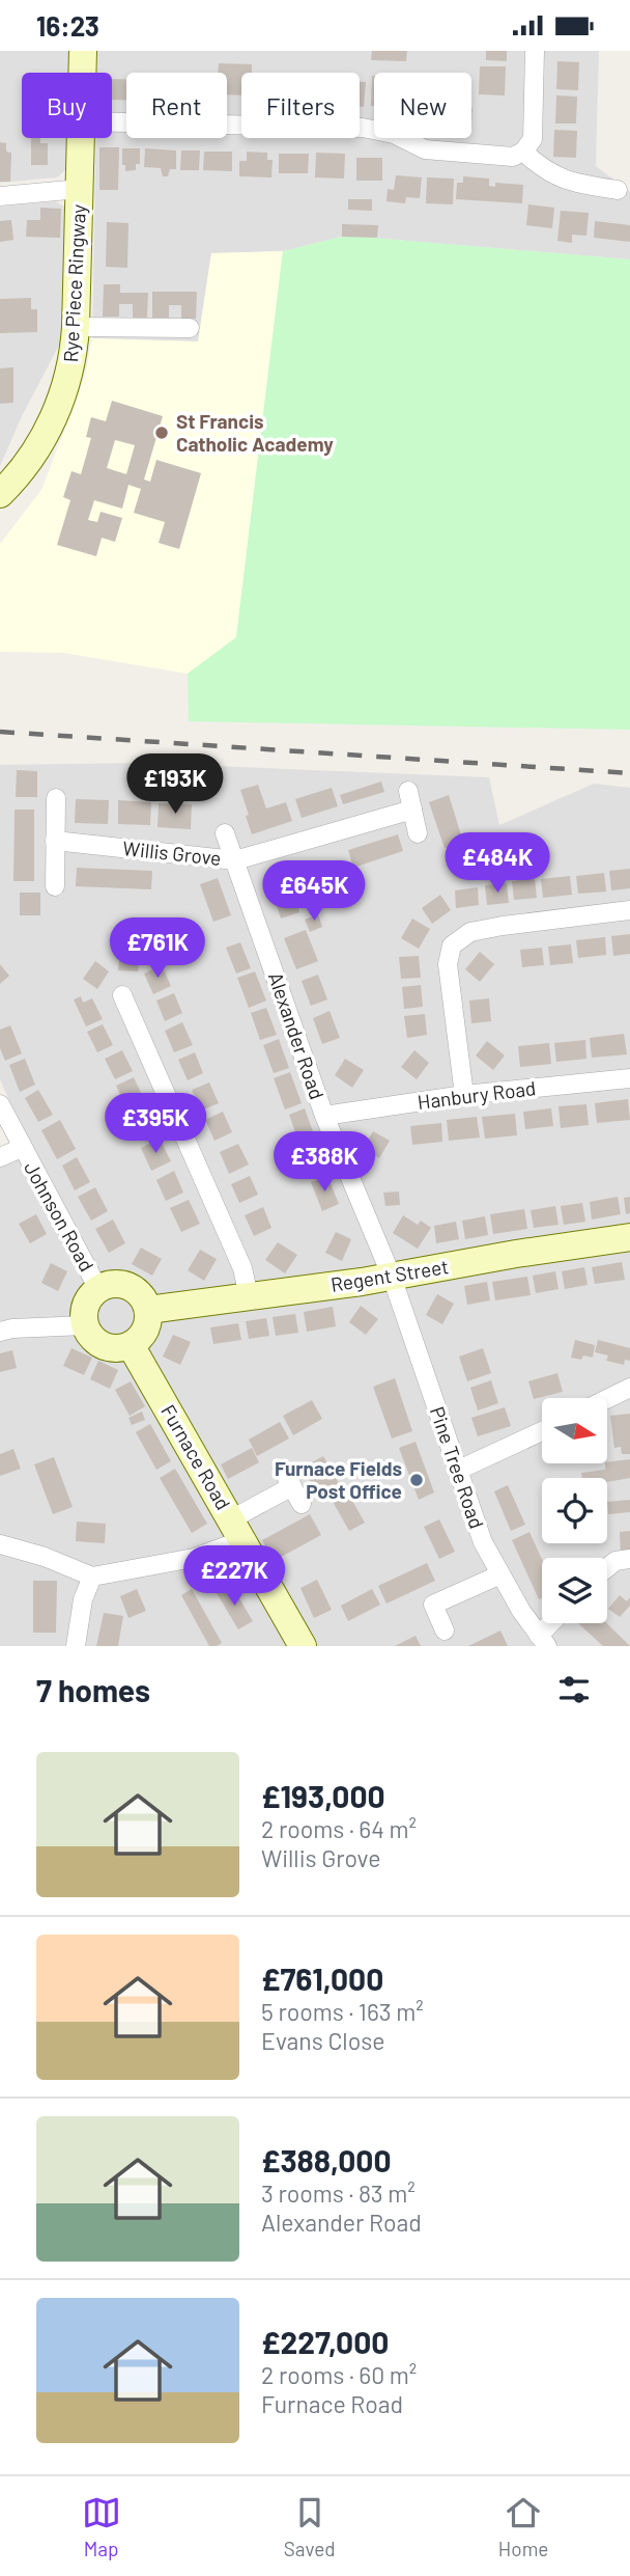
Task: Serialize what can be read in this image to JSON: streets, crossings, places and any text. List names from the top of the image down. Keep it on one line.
{"streets":{"street":["Rye Piece Ringway","Willis Grove","Alexander Road","Hanbury Road","Johnson Road","Regent Street","Furnace Road","Pine Tree Road"]},"crossings":[["Willis Grove","Alexander Road"],["Alexander Road","Hanbury Road"],["Alexander Road","Regent Street"],["Alexander Road","Pine Tree Road"],["Johnson Road","Regent Street"],["Johnson Road","Furnace Road"],["Regent Street","Furnace Road"],["Regent Street","Pine Tree Road"]],"places":["St Francis Catholic Academy","Furnace Fields Post Office"],"north":"right","page":{"status":"16:23","chip":["Buy","Rent","Filters","New"],"price":["£193K","£484K","£645K","£761K","£395K","£388K","£227K"],"heading":"7 homes","list":[{"name":"£193,000","note":"2 rooms · 64 m² · Willis Grove"},{"name":"£761,000","note":"5 rooms · 163 m² · Evans Close"},{"name":"£388,000","note":"3 rooms · 83 m² · Alexander Road"},{"name":"£227,000","note":"2 rooms · 60 m² · Furnace Road"}],"tabs":["Map","Saved","Home"]}}
